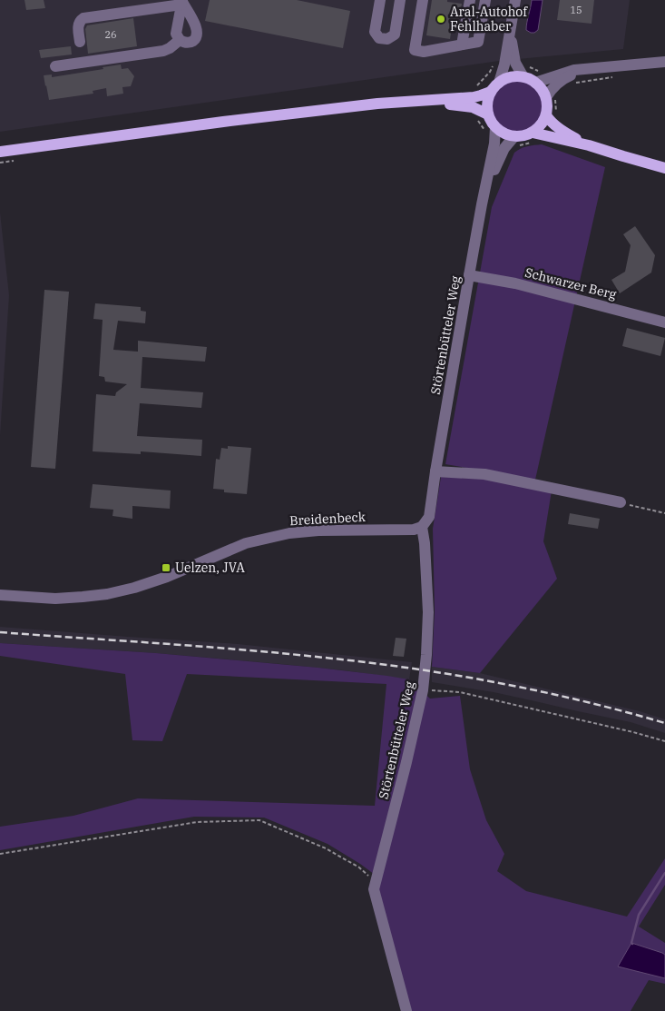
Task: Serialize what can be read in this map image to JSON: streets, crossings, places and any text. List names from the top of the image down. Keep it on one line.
{"streets":{"street":["Schwarzer Berg","Störtenbütteler Weg","Breidenbeck"]},"crossings":[["Schwarzer Berg","Störtenbütteler Weg"],["Störtenbütteler Weg","Breidenbeck"]],"places":{"other":["Aral-Autohof Fehlhaber"],"transit":["Uelzen, JVA"]},"house_numbers":["15","26"]}
